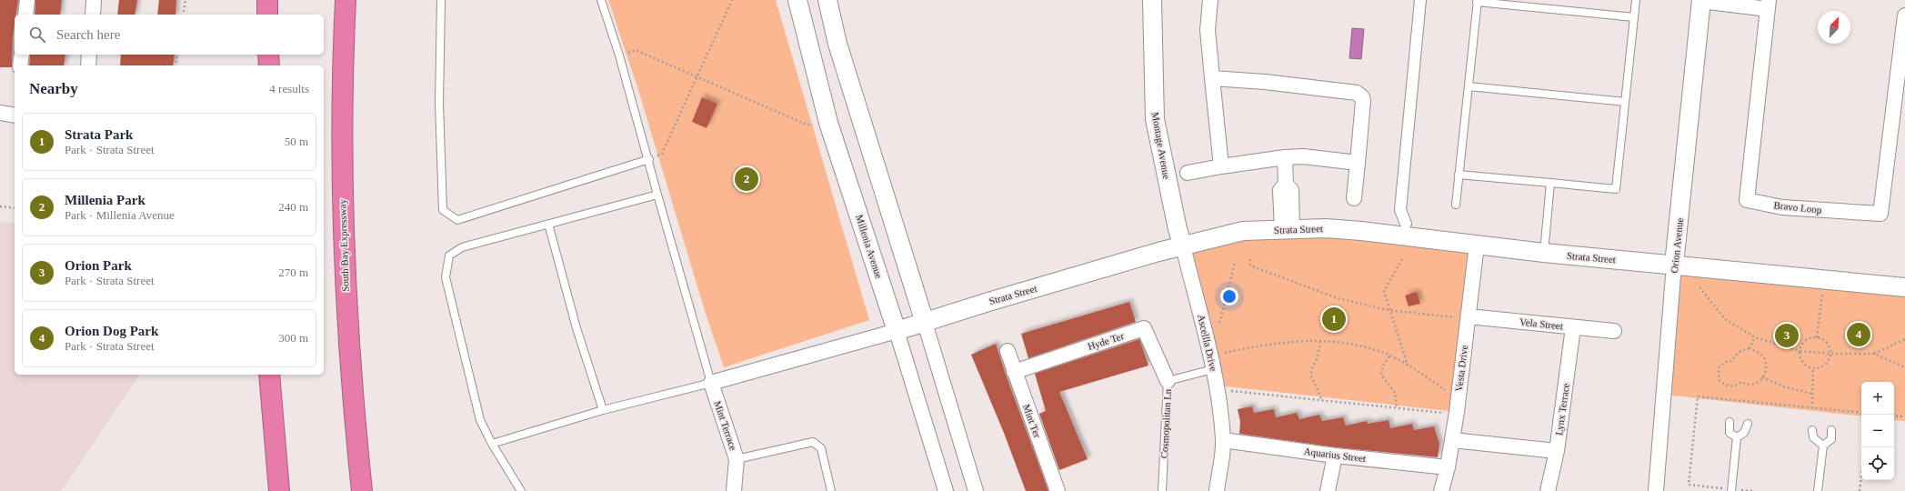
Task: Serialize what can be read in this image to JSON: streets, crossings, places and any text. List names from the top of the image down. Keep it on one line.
{"streets":{"highway":["South Bay Expressway"],"street":["Montage Avenue","Bravo Loop","Strata Street","Orion Avenue","Millenia Avenue","Vela Street","Hyde Ter","Ascellla Drive","Vesta Drive","Lynx Terrace","Mint Ter","Mint Terrace","Aquarius Street"],"lane":["Cosmopolitan Ln"]},"crossings":[["Montage Avenue","Strata Street"],["Montage Avenue","Ascellla Drive"],["Strata Street","Orion Avenue"],["Strata Street","Millenia Avenue"],["Strata Street","Ascellla Drive"],["Strata Street","Vesta Drive"],["Strata Street","Mint Terrace"],["Vela Street","Vesta Drive"],["Vela Street","Lynx Terrace"],["Hyde Ter","Mint Ter"],["Hyde Ter","Cosmopolitan Ln"],["Ascellla Drive","Cosmopolitan Ln"],["Ascellla Drive","Aquarius Street"],["Vesta Drive","Aquarius Street"]],"north":"top right","page":{"search":"Search here","heading":["Nearby","4 results"],"list":[{"mark":"1","name":"Strata Park","note":"Park · Strata Street","value":"50 m"},{"mark":"2","name":"Millenia Park","note":"Park · Millenia Avenue","value":"240 m"},{"mark":"3","name":"Orion Park","note":"Park · Strata Street","value":"270 m"},{"mark":"4","name":"Orion Dog Park","note":"Park · Strata Street","value":"300 m"}],"pins":["2","1","4","3"],"map_buttons":["+","−"]}}
